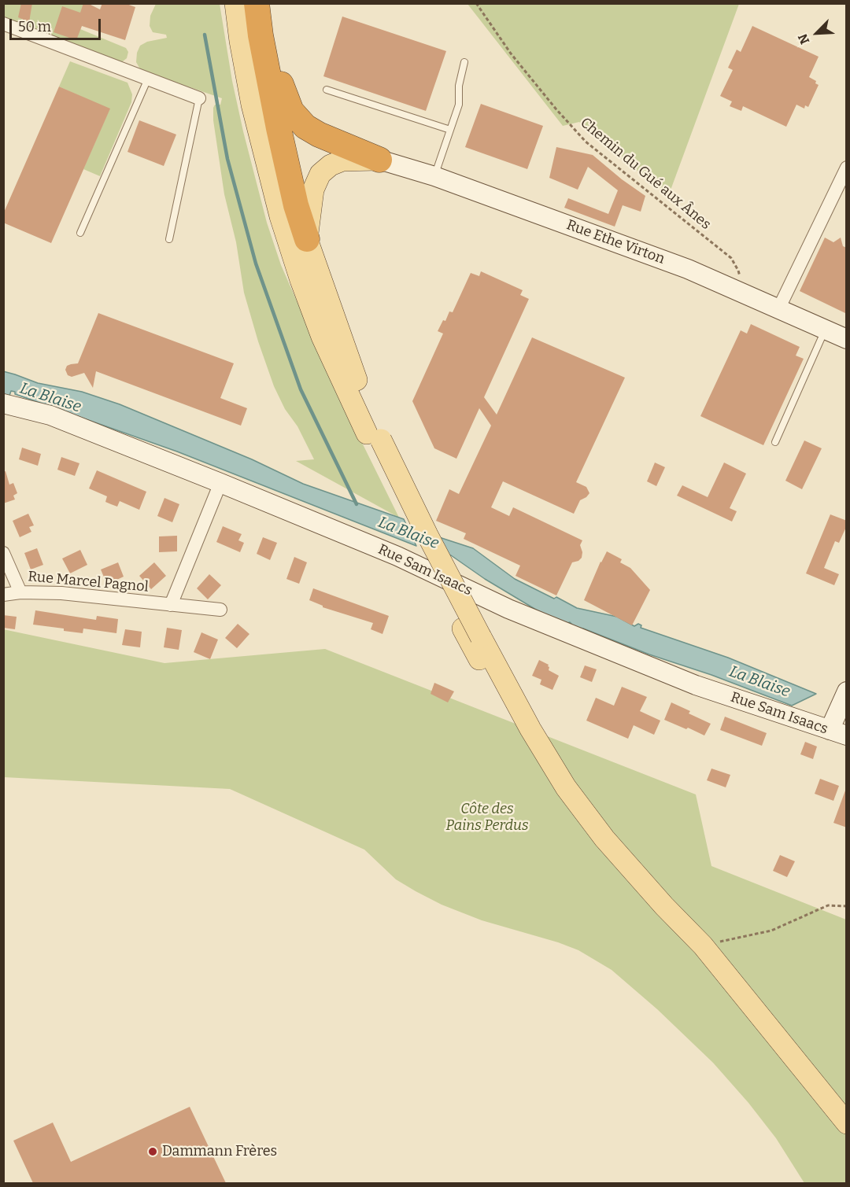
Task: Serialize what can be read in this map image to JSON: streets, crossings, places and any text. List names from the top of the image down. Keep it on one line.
{"streets":{"main road":["Rue Ethe Virton","Rue Sam Isaacs"],"street":["Rue Marcel Pagnol"],"path":["Chemin du Gué aux Ânes"]},"crossings":[["Chemin du Gué aux Ânes","Rue Ethe Virton"]],"water":["La Blaise"],"parks":["Côte des Pains Perdus"],"places":["Dammann Frères"],"scale_bar":"50 m","north":"bottom left"}
